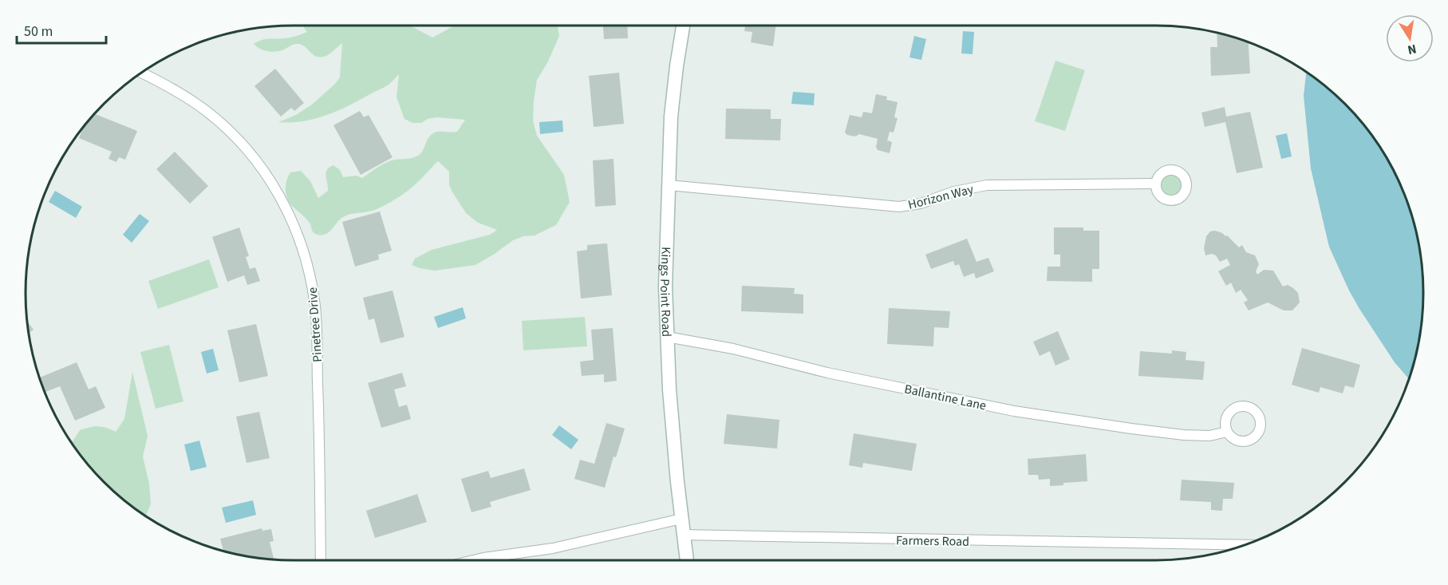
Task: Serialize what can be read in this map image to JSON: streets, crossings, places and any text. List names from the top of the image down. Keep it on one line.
{"streets":{"main road":["Kings Point Road"],"street":["Horizon Way","Pinetree Drive","Ballantine Lane","Farmers Road"]},"crossings":[["Horizon Way","Kings Point Road"],["Kings Point Road","Ballantine Lane"],["Kings Point Road","Farmers Road"]],"scale_bar":"50 m","north":"bottom"}
